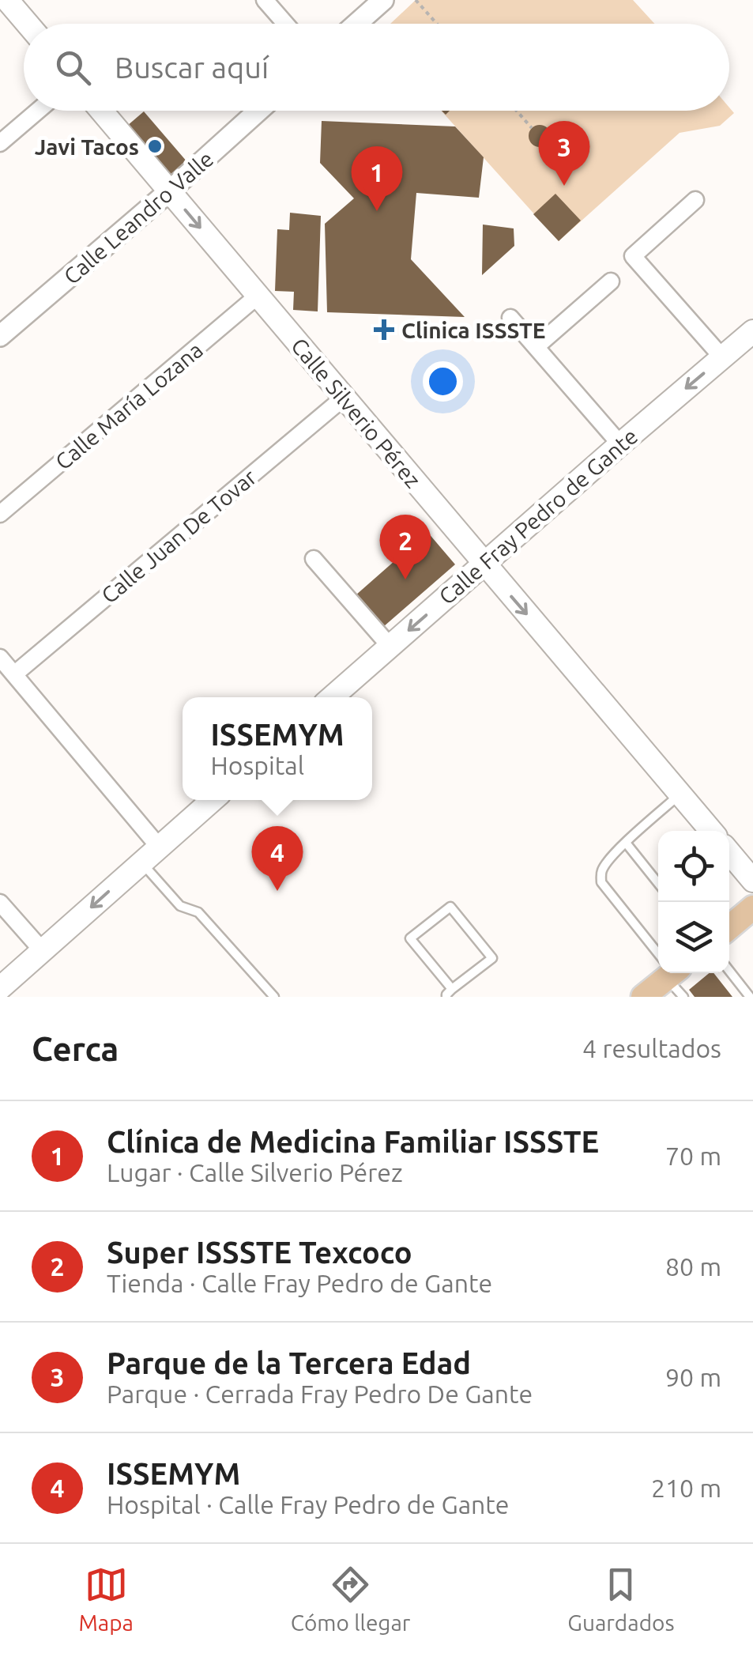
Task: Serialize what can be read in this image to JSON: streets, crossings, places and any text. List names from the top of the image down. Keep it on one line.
{"streets":{"main road":["Calle Silverio Pérez","Calle Fray Pedro de Gante"],"street":["Calle Leandro Valle","Calle María Lozana","Calle Juan De Tovar"]},"crossings":[["Calle Leandro Valle","Calle Silverio Pérez"],["Calle María Lozana","Calle Silverio Pérez"],["Calle Silverio Pérez","Calle Fray Pedro de Gante"],["Calle Silverio Pérez","Calle Juan De Tovar"]],"one_way":["Calle Silverio Pérez","Calle Fray Pedro de Gante"],"places":{"other":["Javi Tacos"],"health":["Clinica ISSSTE"]},"page":{"search":"Buscar aquí","pins":["3","1","2","4"],"popup":["ISSEMYM","Hospital"],"heading":["Cerca","4 resultados"],"list":[{"mark":"1","name":"Clínica de Medicina Familiar ISSSTE","note":"Lugar · Calle Silverio Pérez","value":"70 m"},{"mark":"2","name":"Super ISSSTE Texcoco","note":"Tienda · Calle Fray Pedro de Gante","value":"80 m"},{"mark":"3","name":"Parque de la Tercera Edad","note":"Parque · Cerrada Fray Pedro De Gante","value":"90 m"},{"mark":"4","name":"ISSEMYM","note":"Hospital · Calle Fray Pedro de Gante","value":"210 m"}],"nav":["Mapa","Cómo llegar","Guardados"]}}
